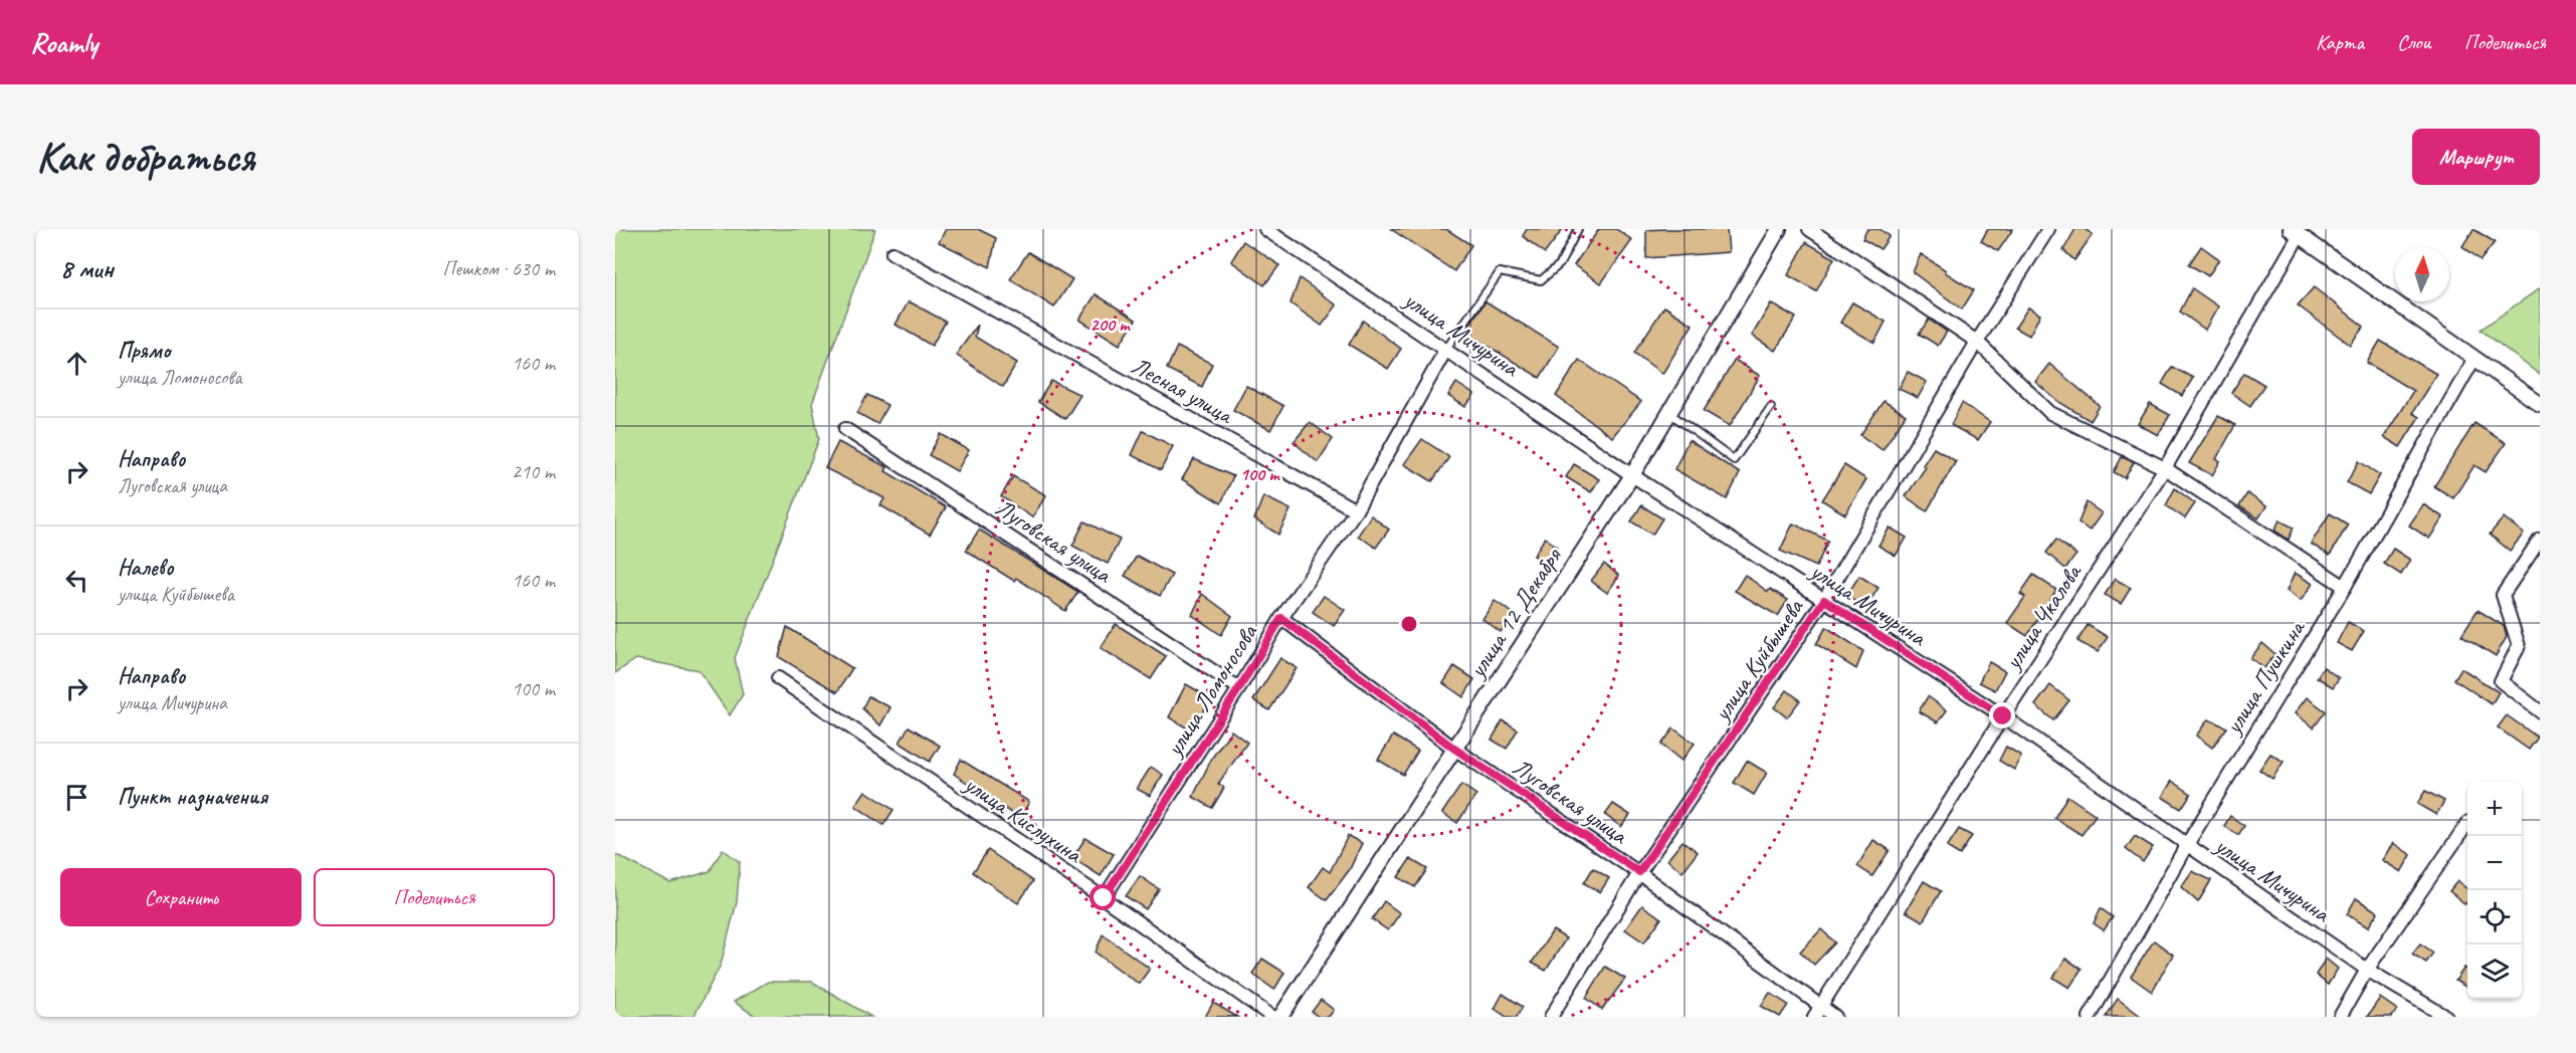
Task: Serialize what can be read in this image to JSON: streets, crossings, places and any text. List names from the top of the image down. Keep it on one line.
{"streets":{"street":["улица Мичурина","Лесная улица","Луговская улица","улица 12 Декабря","улица Чкалова","улица Куйбышева","улица Пушкина","улица Ломоносова","улица Кислухина"]},"crossings":[["улица Мичурина","улица 12 Декабря"],["улица Мичурина","улица Чкалова"],["улица Мичурина","улица Куйбышева"],["улица Мичурина","улица Пушкина"],["улица Мичурина","улица Ломоносова"],["Лесная улица","улица Ломоносова"],["Луговская улица","улица 12 Декабря"],["Луговская улица","улица Чкалова"],["Луговская улица","улица Куйбышева"],["Луговская улица","улица Ломоносова"],["улица Ломоносова","улица Кислухина"]],"north":"top","page":{"header":"Roamly","nav":["Карта","Слои","Поделиться"],"buttons":["Маршрут",["Сохранить","Поделиться"]],"title":"Как добраться","heading":["8 мин","Пешком · 630 m"],"list":[["Прямо","улица Ломоносова","160 m"],["Направо","Луговская улица","210 m"],["Налево","улица Куйбышева","160 m"],["Направо","улица Мичурина","100 m"],"Пункт назначения"],"map_buttons":["+","−"]},"rings":["200 m","100 m"]}
